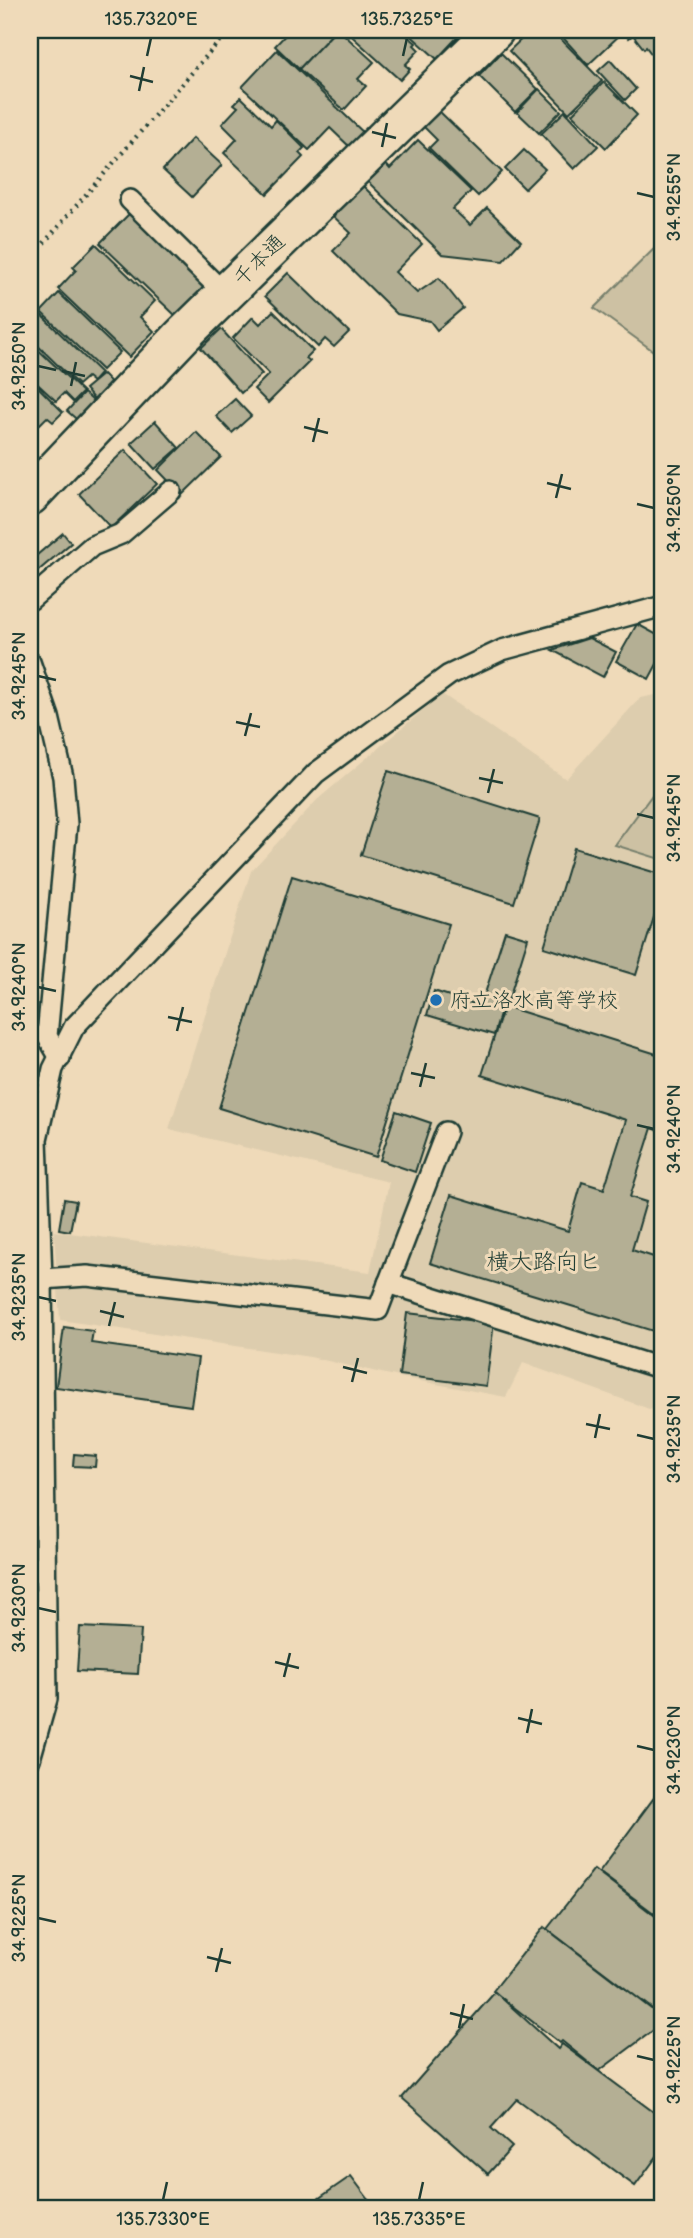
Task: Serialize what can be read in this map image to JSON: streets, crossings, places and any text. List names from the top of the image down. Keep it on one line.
{"streets":{"street":["千本通"]},"districts":["横大路向ヒ"],"places":["府立洛水高等学校"],"coordinates":["135.7320°E","135.7325°E","34.9255°N","34.9250°N","34.9245°N","34.9240°N","34.9235°N","34.9230°N","34.9225°N","135.7330°E","135.7335°E"]}
